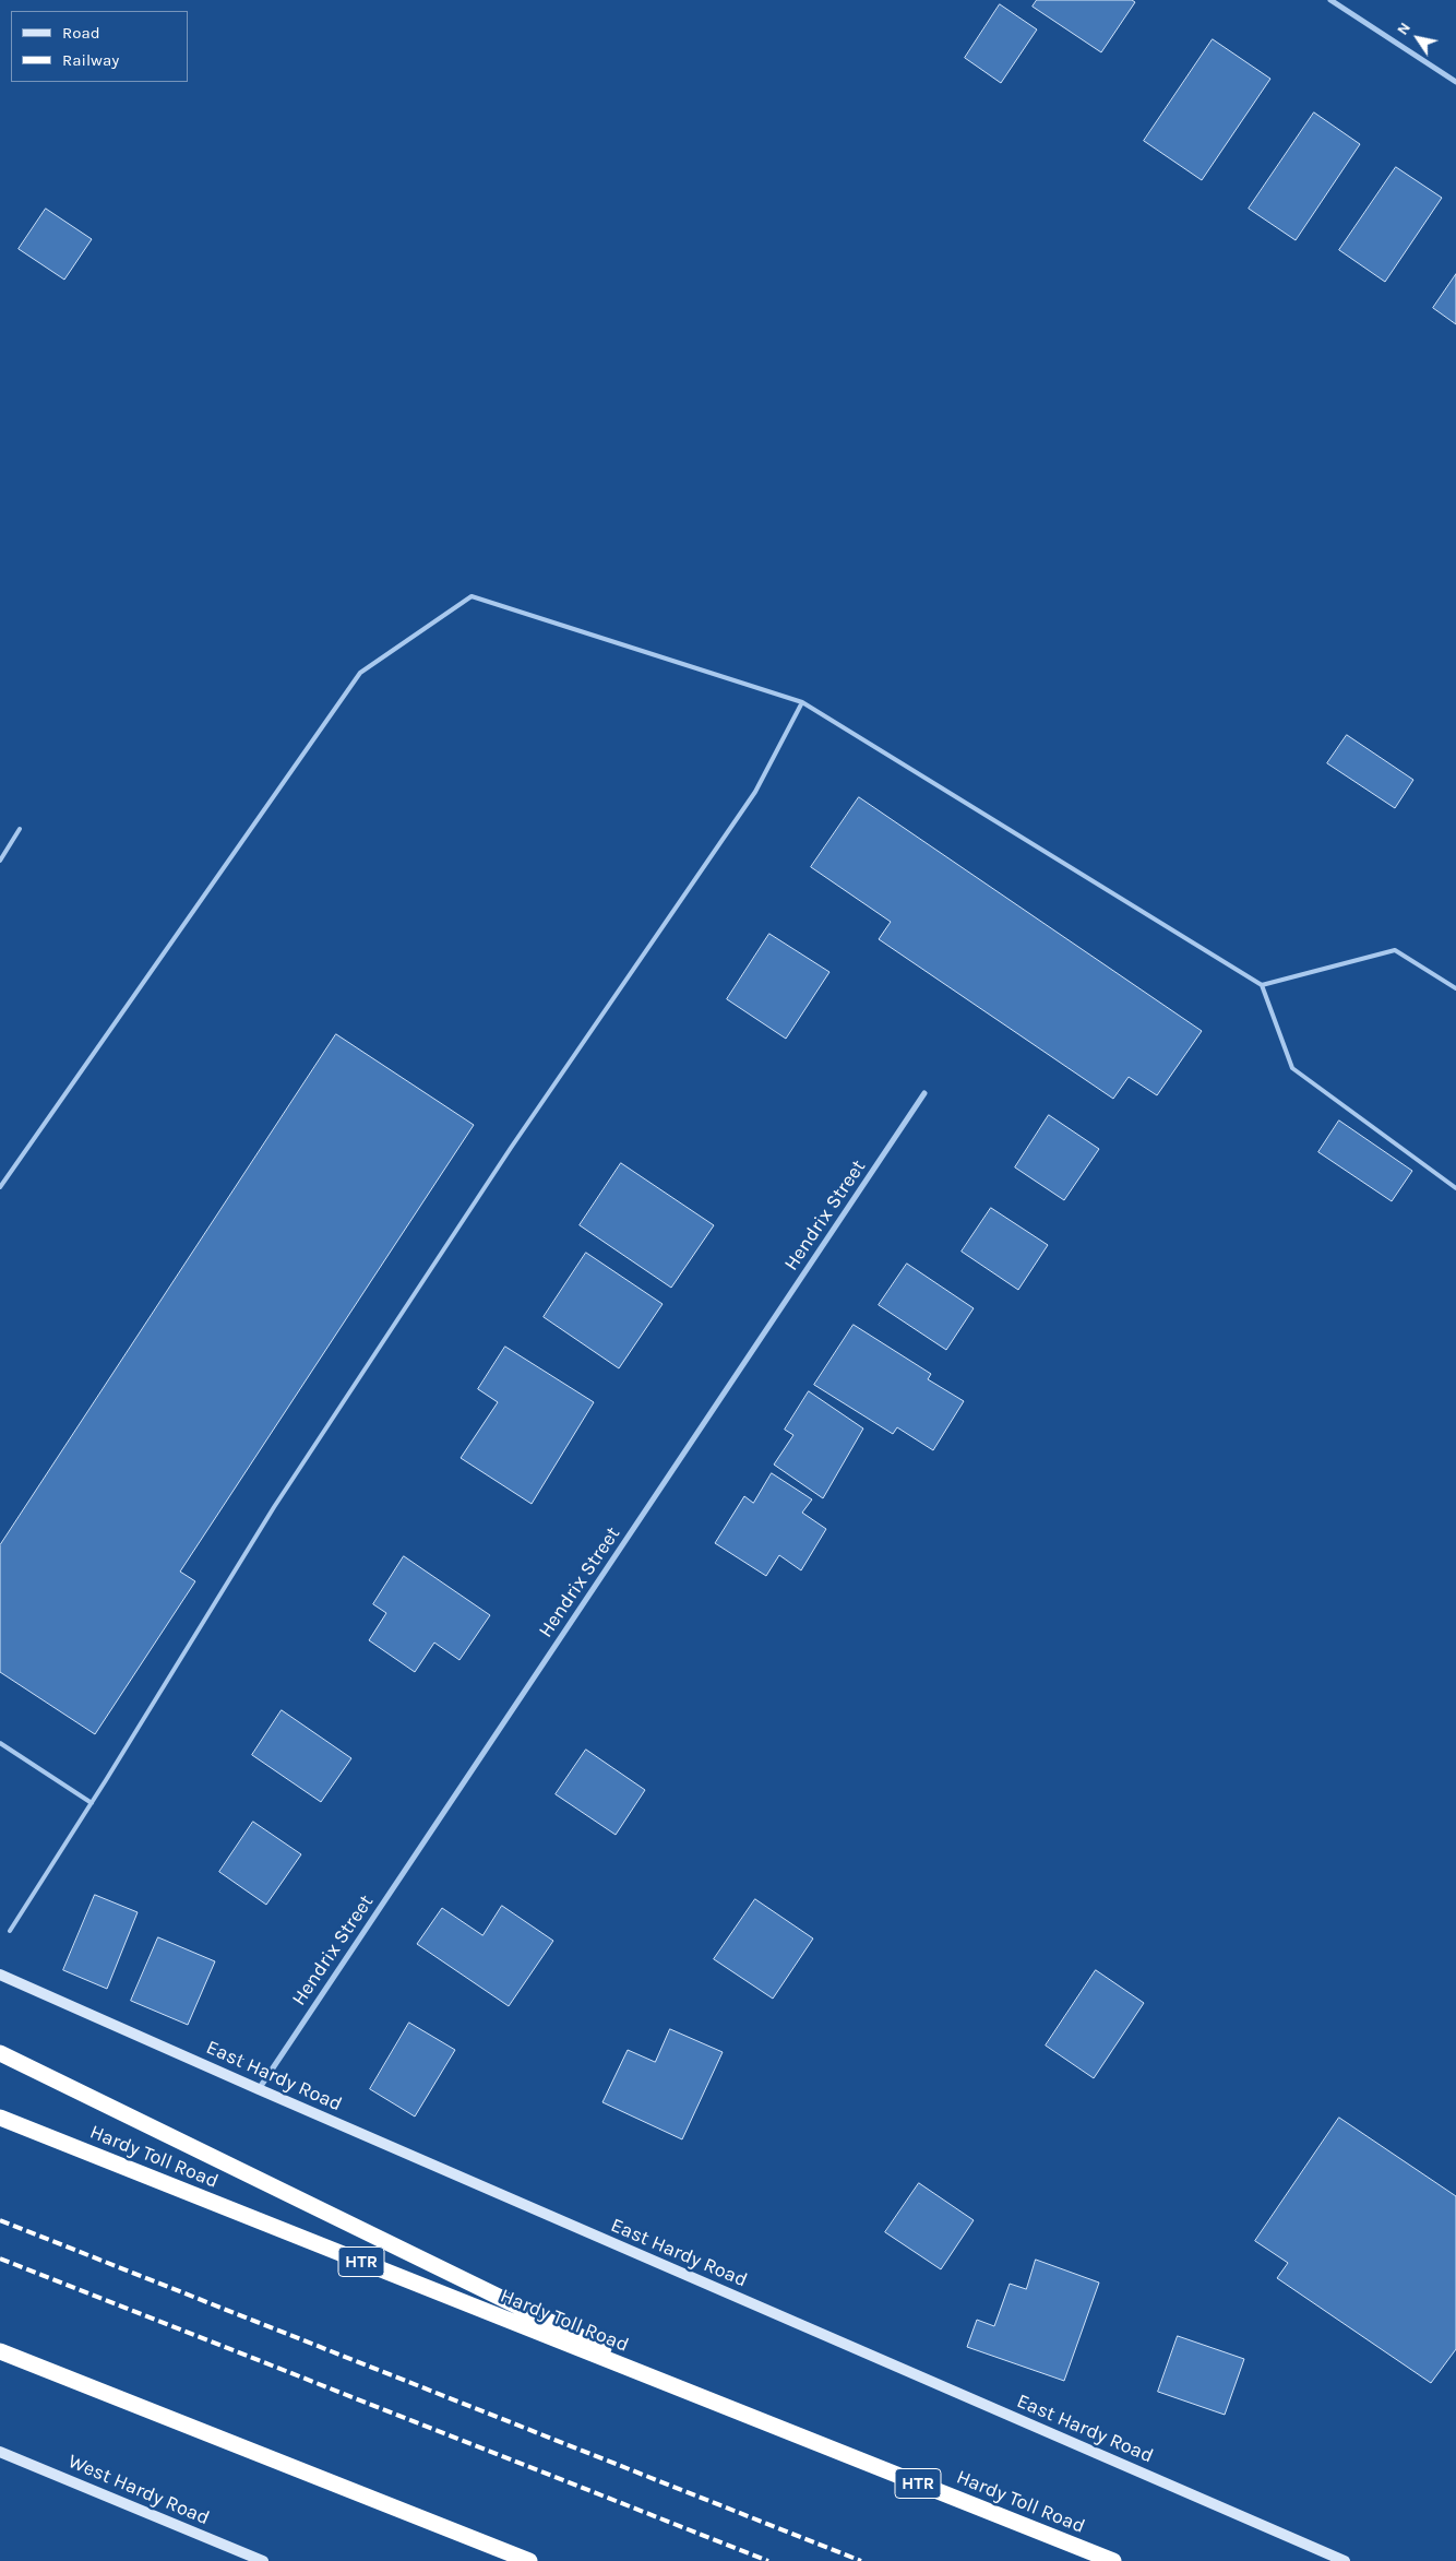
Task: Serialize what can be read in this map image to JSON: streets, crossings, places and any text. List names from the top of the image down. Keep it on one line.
{"streets":{"highway":["Hardy Toll Road","HTR"],"main road":["East Hardy Road","West Hardy Road"],"street":["Hendrix Street"]},"crossings":[["Hendrix Street","East Hardy Road"]],"legend":["Road","Railway"],"north":"top left"}
